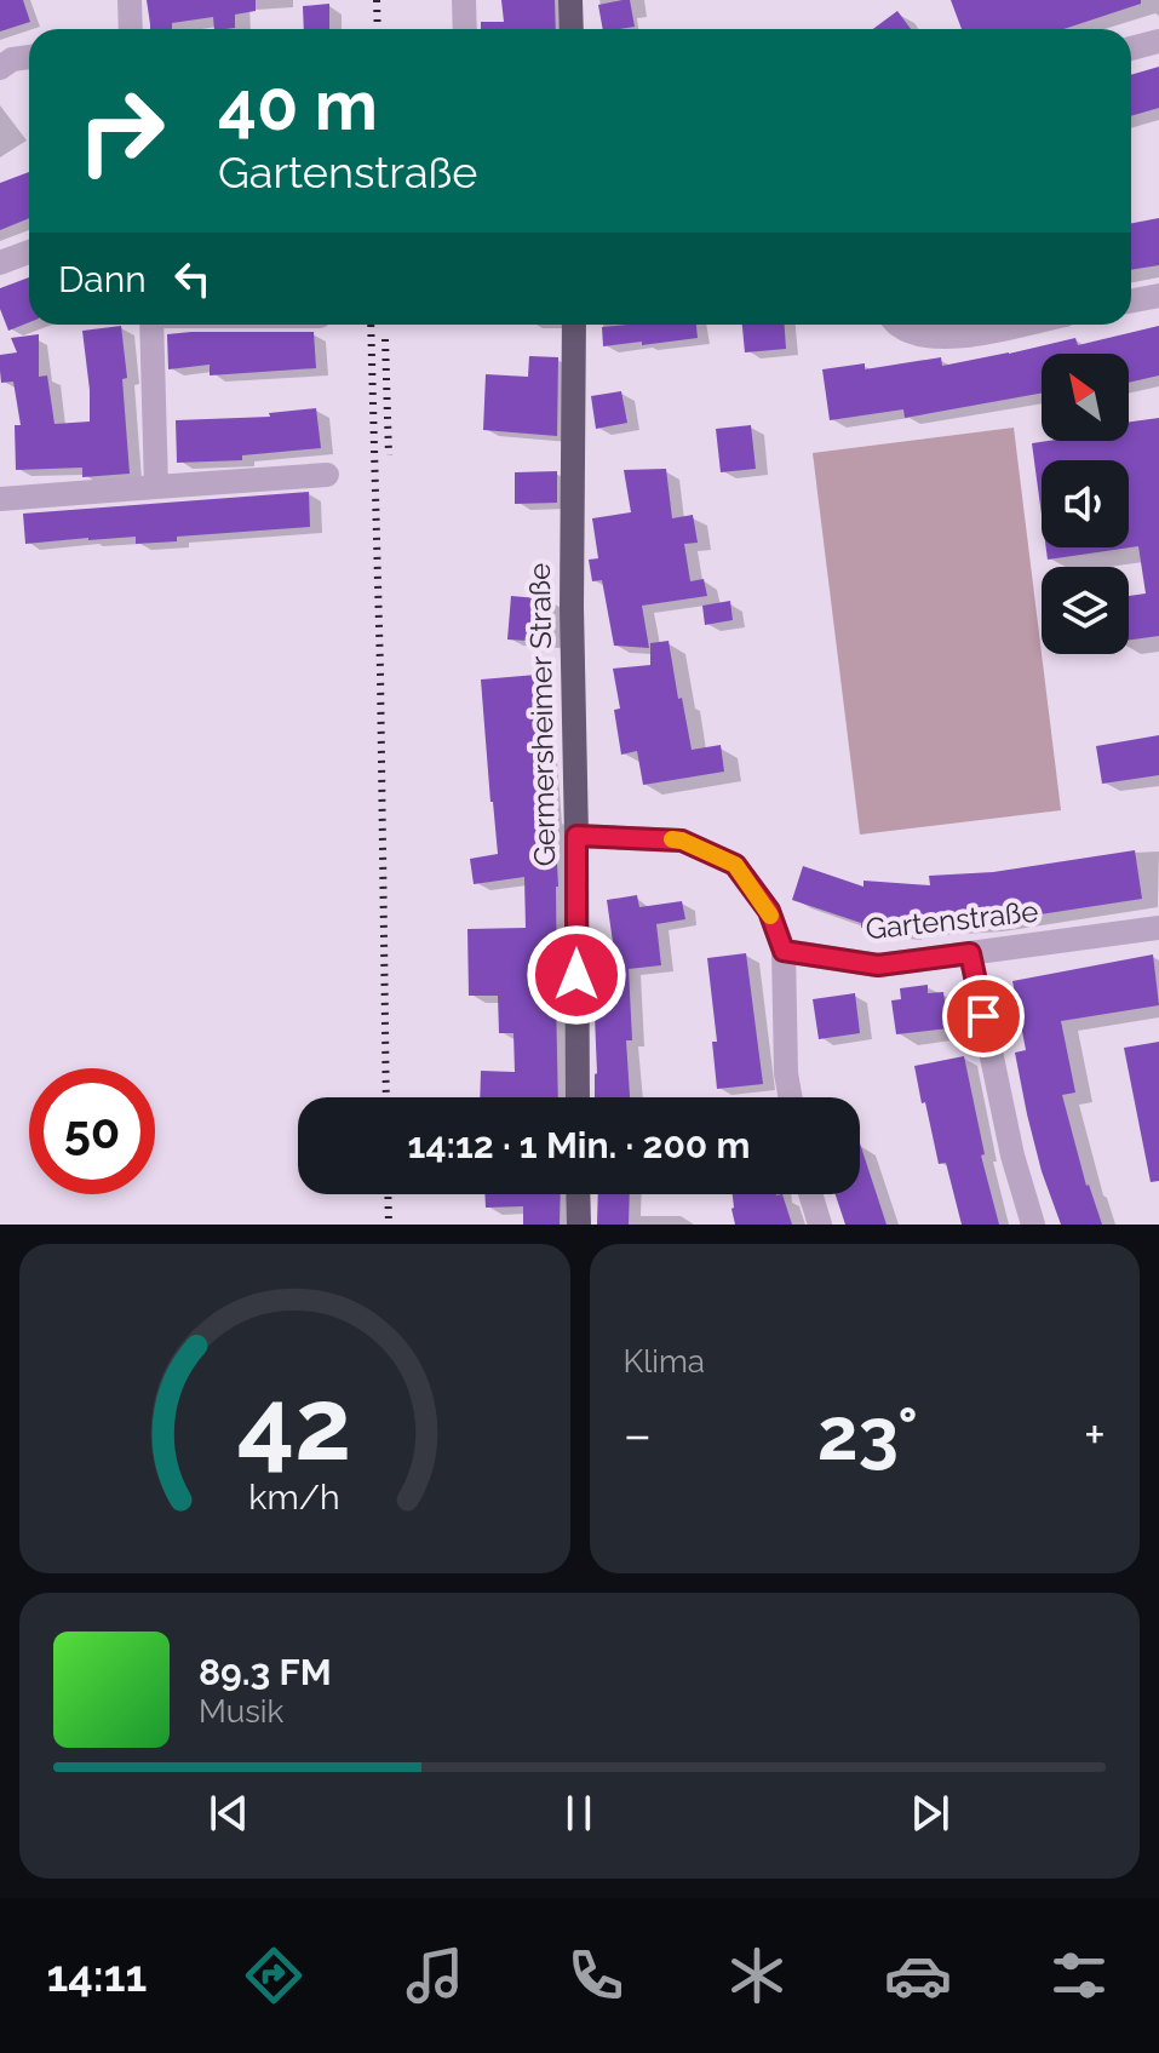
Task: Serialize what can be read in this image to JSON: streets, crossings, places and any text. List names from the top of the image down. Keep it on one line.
{"streets":{"main road":["Germersheimer Straße"],"street":["Gartenstraße"]},"north":"top left","page":{"turn":["40 m","Gartenstraße"],"then":"Dann","limit":"50","trip":"14:12 · 1 Min. · 200 m","tile":"Klima","heat":["−","23°","+"],"song":["89.3 FM","Musik"],"tabs":"14:11","gauge":["42","km/h"]}}
